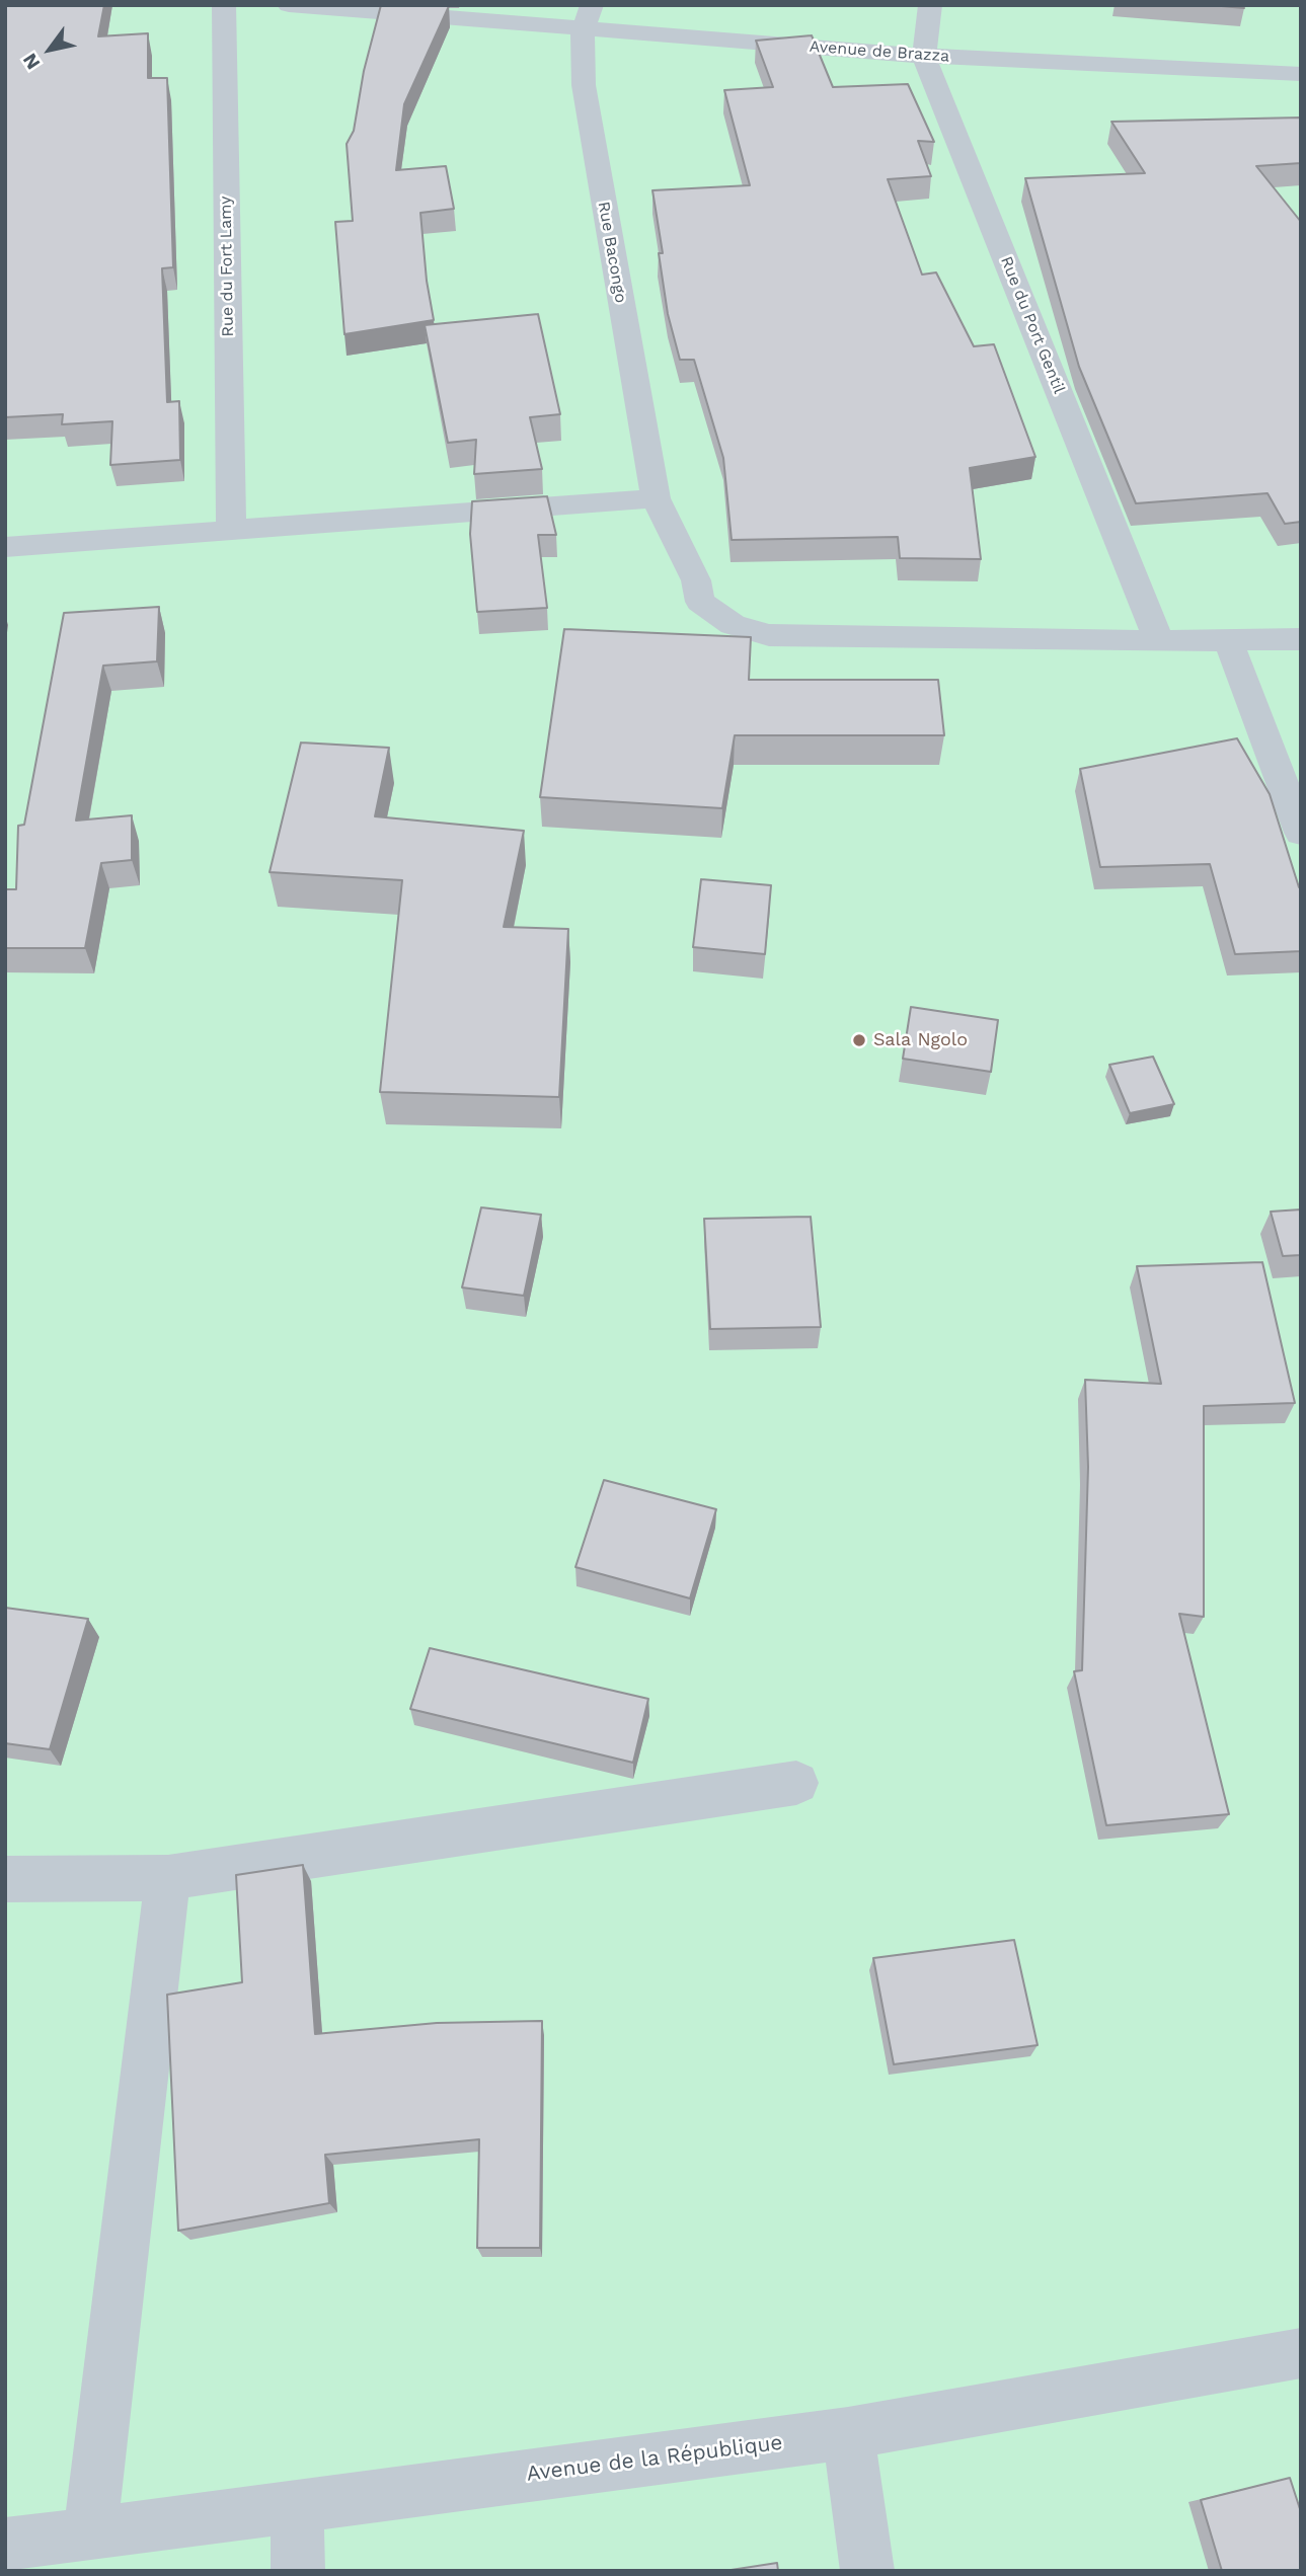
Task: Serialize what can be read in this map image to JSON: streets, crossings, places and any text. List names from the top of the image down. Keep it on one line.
{"streets":{"street":["Avenue de Brazza","Rue Bacongo","Rue du Fort Lamy","Rue du Port Gentil","Avenue de la République"]},"crossings":[["Avenue de Brazza","Rue Bacongo"],["Avenue de Brazza","Rue du Port Gentil"],["Rue Bacongo","Rue du Port Gentil"]],"places":["Sala Ngolo"],"north":"bottom left"}
